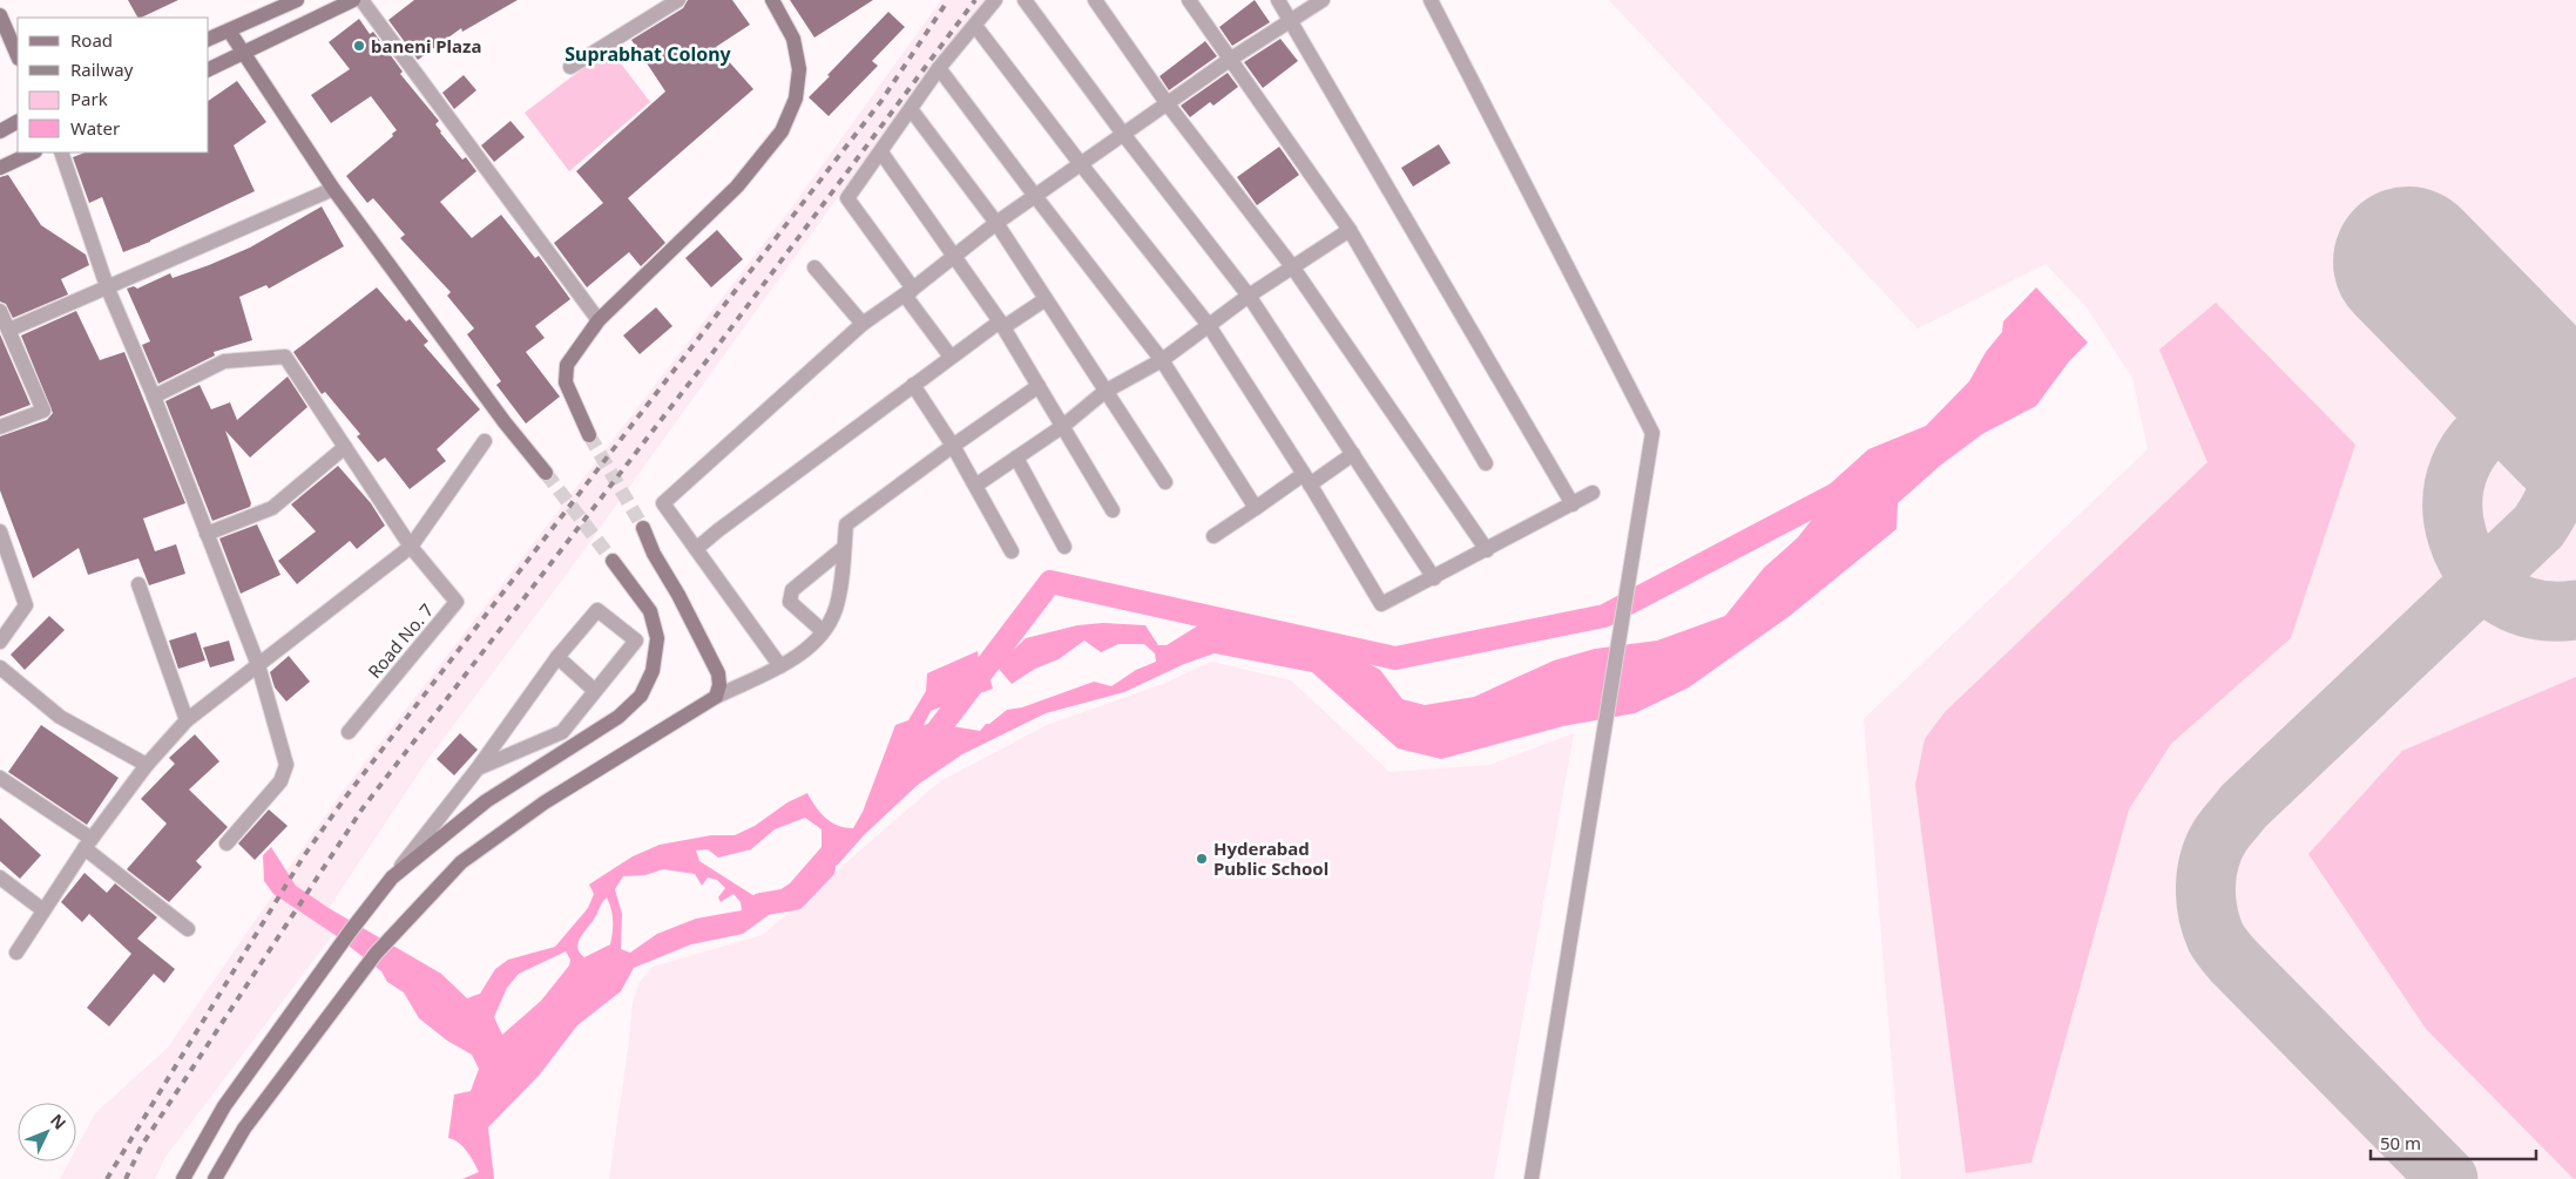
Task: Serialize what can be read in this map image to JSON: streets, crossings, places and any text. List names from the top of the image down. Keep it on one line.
{"streets":{"street":["Road No. 7"]},"districts":["Suprabhat Colony"],"places":["baneni Plaza","Hyderabad Public School"],"legend":["Road","Railway","Park","Water"],"scale_bar":"50 m","north":"top right"}
